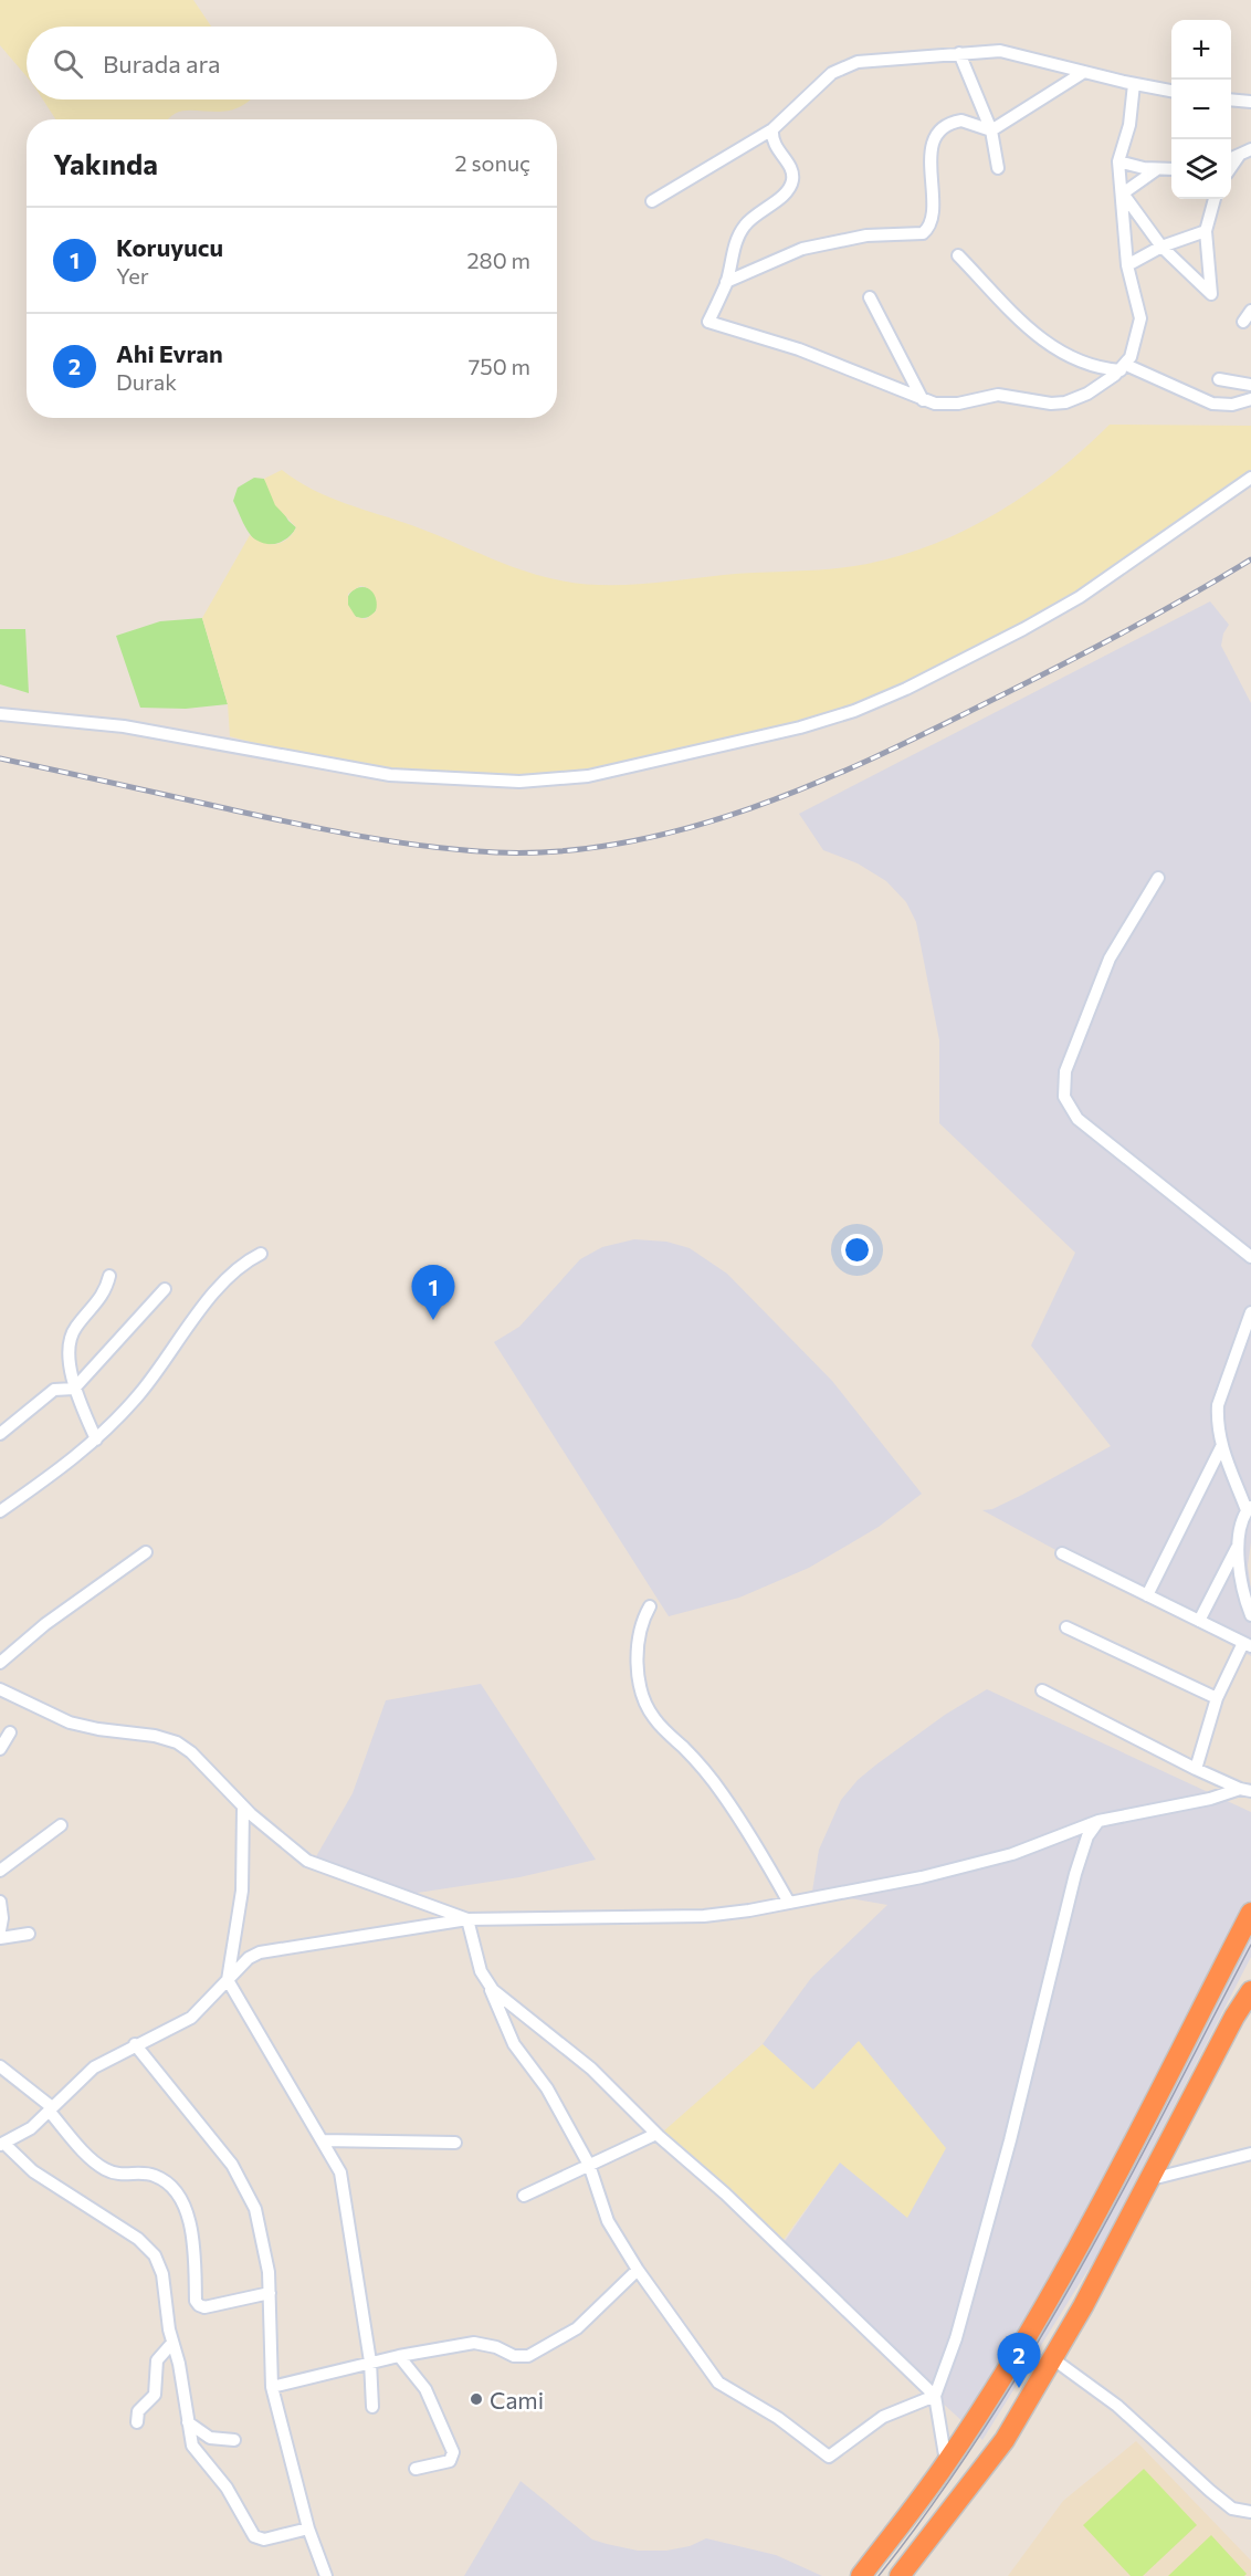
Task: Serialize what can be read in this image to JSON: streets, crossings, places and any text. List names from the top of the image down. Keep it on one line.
{"places":["Cami"],"page":{"map_buttons":["+","−"],"search":"Burada ara","heading":["Yakında","2 sonuç"],"list":[{"mark":"1","name":"Koruyucu","note":"Yer","value":"280 m"},{"mark":"2","name":"Ahi Evran","note":"Durak","value":"750 m"}],"pins":["1","2"]}}
